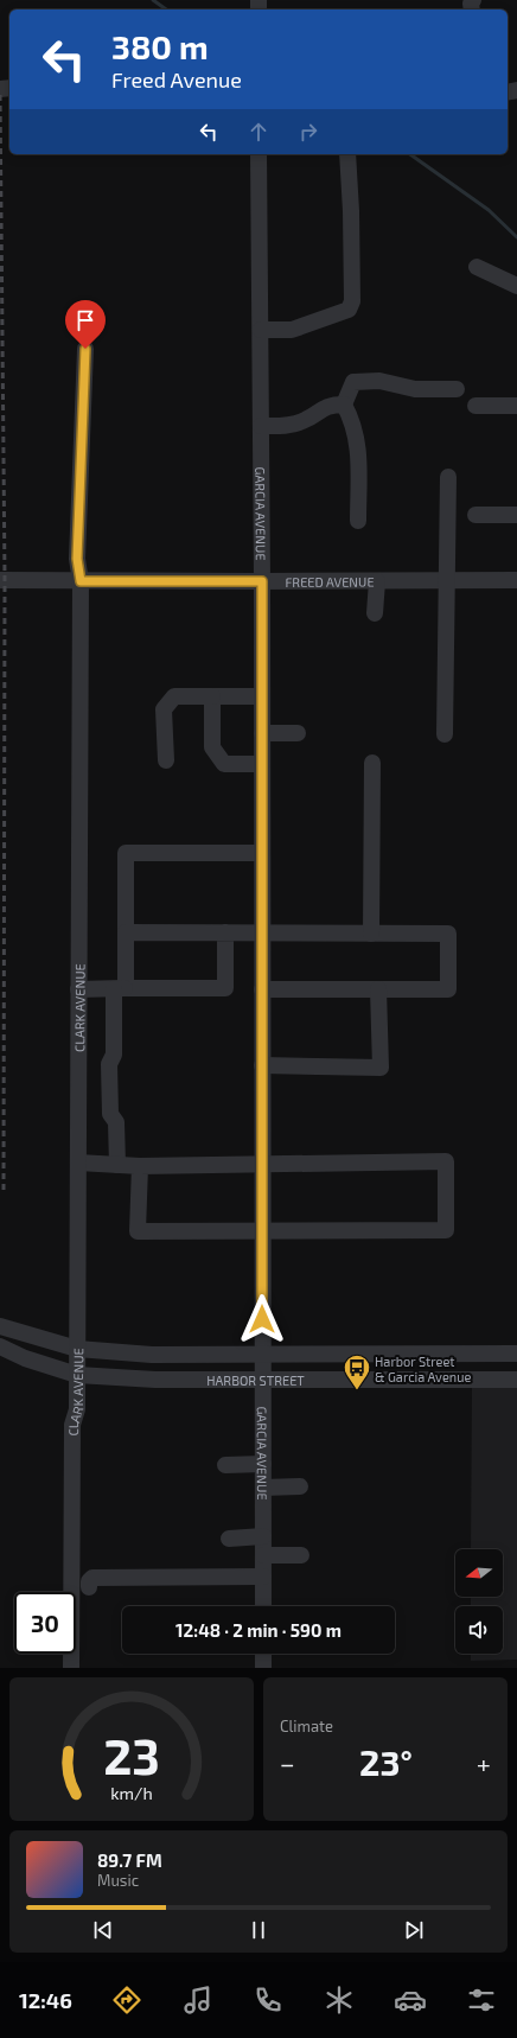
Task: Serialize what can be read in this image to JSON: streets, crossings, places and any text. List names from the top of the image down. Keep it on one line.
{"streets":{"street":["GARCIA AVENUE","FREED AVENUE","CLARK AVENUE","HARBOR STREET"]},"crossings":[["GARCIA AVENUE","FREED AVENUE"],["GARCIA AVENUE","HARBOR STREET"],["FREED AVENUE","CLARK AVENUE"],["CLARK AVENUE","HARBOR STREET"]],"places":{"bus stop":["Harbor Street & Garcia Avenue"]},"north":"left","page":{"turn":["380 m","Freed Avenue"],"limit":"30","trip":"12:48 · 2 min · 590 m","tile":"Climate","heat":["−","23°","+"],"song":["89.7 FM","Music"],"tabs":"12:46","gauge":["23","km/h"]}}
